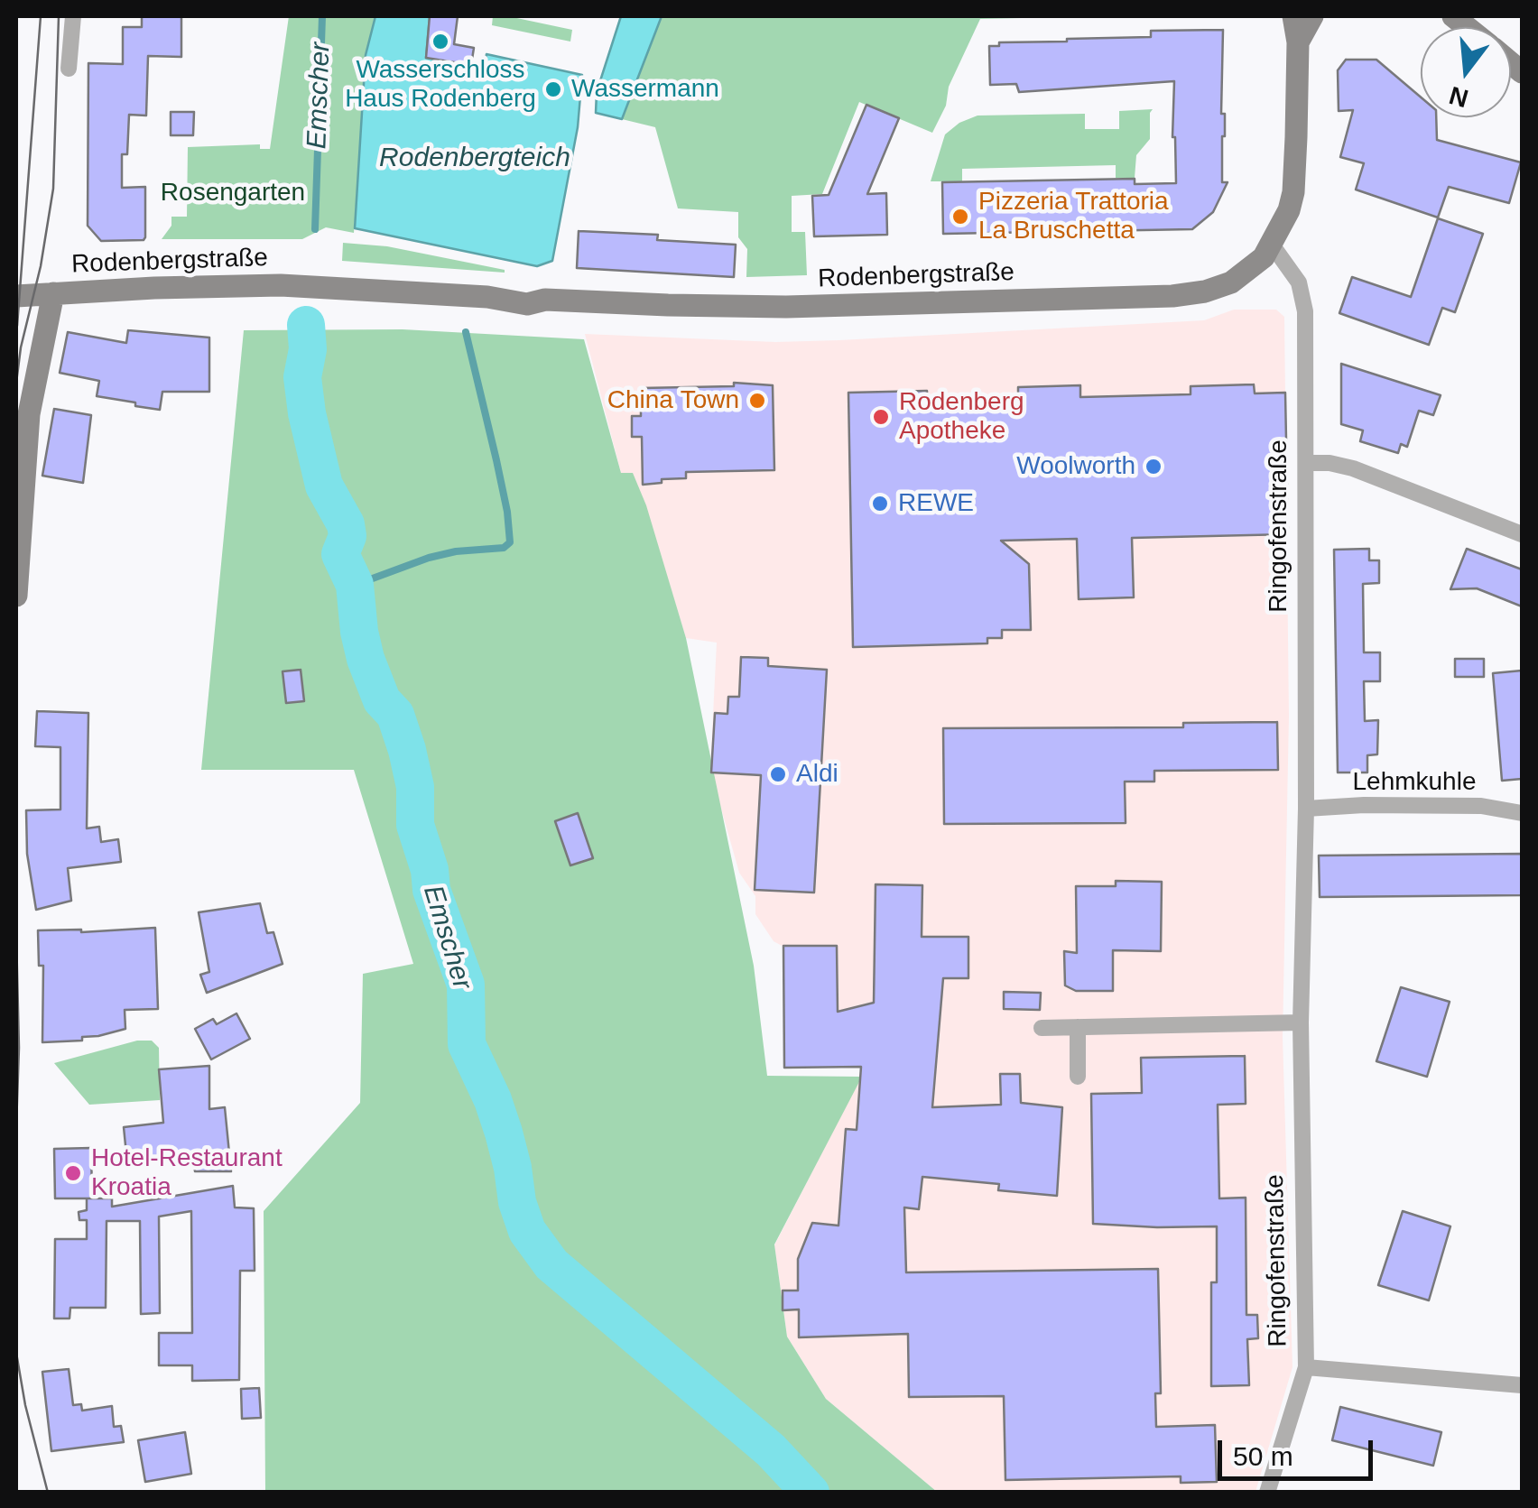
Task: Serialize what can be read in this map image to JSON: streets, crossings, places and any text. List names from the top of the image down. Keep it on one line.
{"streets":{"main road":["Rodenbergstraße"],"street":["Ringofenstraße","Lehmkuhle"]},"crossings":[["Rodenbergstraße","Ringofenstraße"],["Ringofenstraße","Lehmkuhle"]],"water":["Emscher","Rodenbergteich"],"parks":["Rosengarten"],"places":["Wasserschloss Haus Rodenberg","Wassermann","Pizzeria Trattoria La Bruschetta","China Town","Rodenberg Apotheke","Woolworth","REWE","Aldi","Hotel-Restaurant Kroatia"],"scale_bar":"50 m","north":"bottom"}
